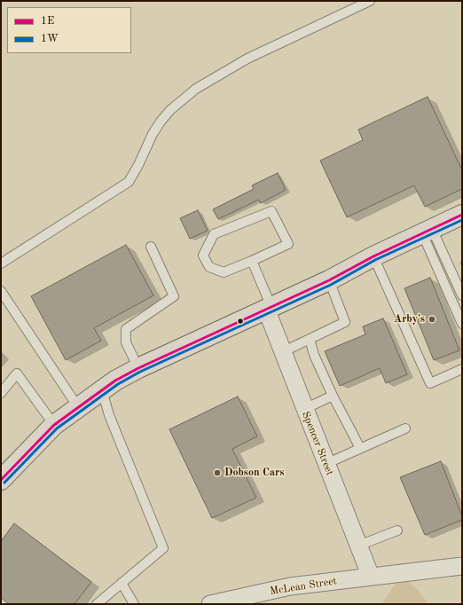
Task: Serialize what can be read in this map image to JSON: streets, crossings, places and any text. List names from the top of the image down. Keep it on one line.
{"streets":{"street":["Spencer Street","McLean Street"]},"crossings":[["Spencer Street","McLean Street"]],"places":["Arby's","Dobson Cars"],"lines":["transit line 1E","transit line 1W"],"legend":["1E","1W"]}
